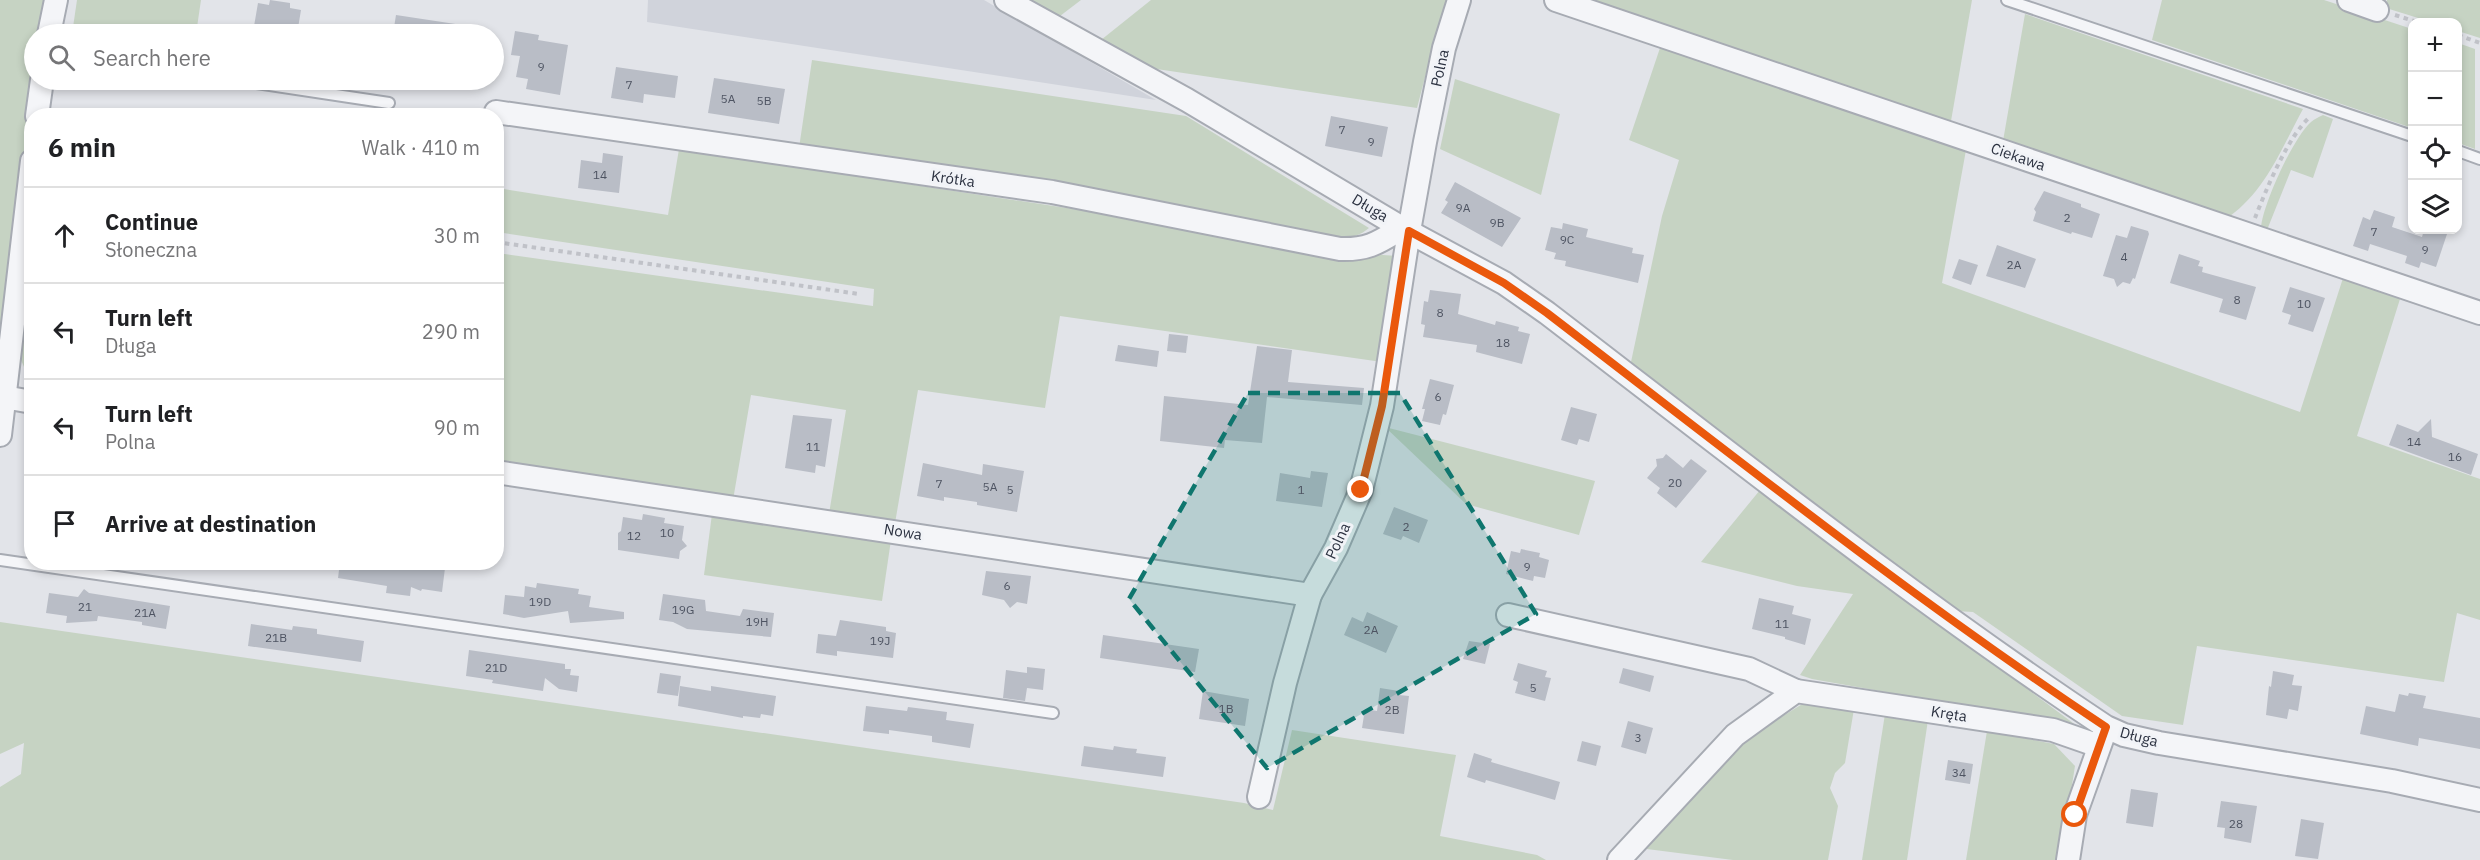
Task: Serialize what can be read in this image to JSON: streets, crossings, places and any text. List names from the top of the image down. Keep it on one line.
{"streets":{"street":["Polna","Ciekawa","Krótka","Długa","Nowa","Kręta"]},"crossings":[["Polna","Krótka"],["Polna","Długa"],["Polna","Nowa"],["Krótka","Długa"],["Długa","Kręta"]],"house_numbers":["9","7","5A","5B","7","9","14","9A","2","9B","7","9C","9","4","2A","8","10","8","18","6","14","11","16","20","7","5A","5","1","2","10","12","9","6","19D","21","19G","21A","19H","11","2A","21B","19J","21D","5","1B","2B","3","34","28"],"page":{"map_buttons":["+","−"],"search":"Search here","heading":["6 min","Walk · 410 m"],"list":[["Continue","Słoneczna","30 m"],["Turn left","Długa","290 m"],["Turn left","Polna","90 m"],"Arrive at destination"]}}
